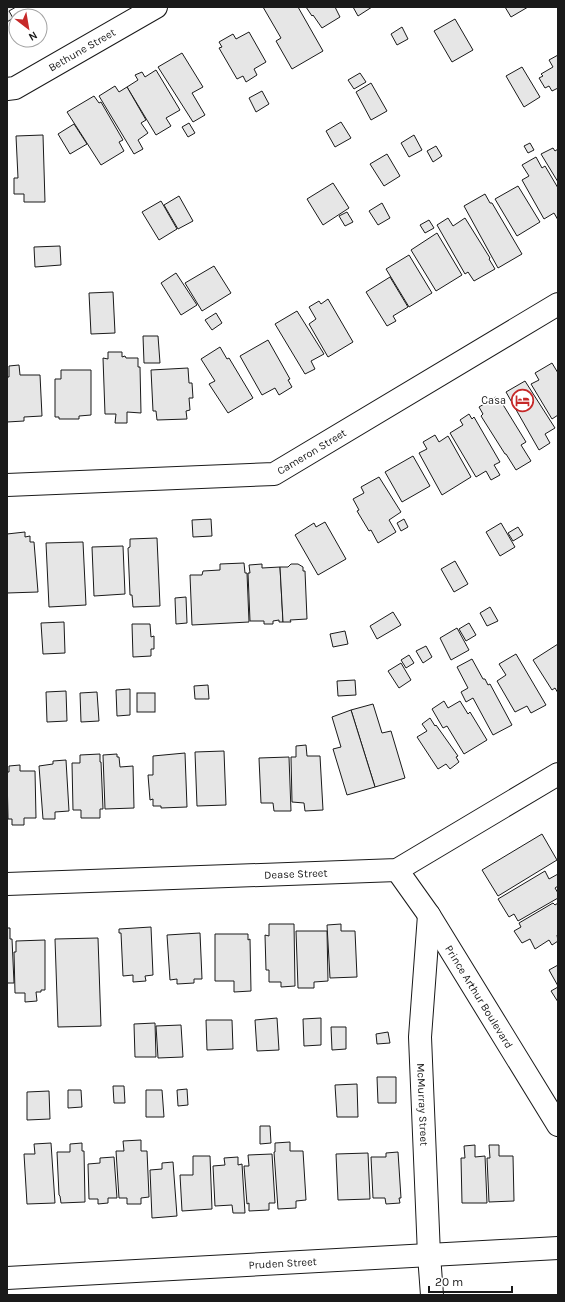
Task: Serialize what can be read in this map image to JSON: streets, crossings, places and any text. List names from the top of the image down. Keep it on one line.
{"streets":{"street":["Bethune Street","Cameron Street","Dease Street","Prince Arthur Boulevard","McMurray Street","Pruden Street"]},"crossings":[["Dease Street","Prince Arthur Boulevard"],["Prince Arthur Boulevard","McMurray Street"],["McMurray Street","Pruden Street"]],"places":{"hotel":["Casa"]},"scale_bar":"20 m","north":"bottom right"}
